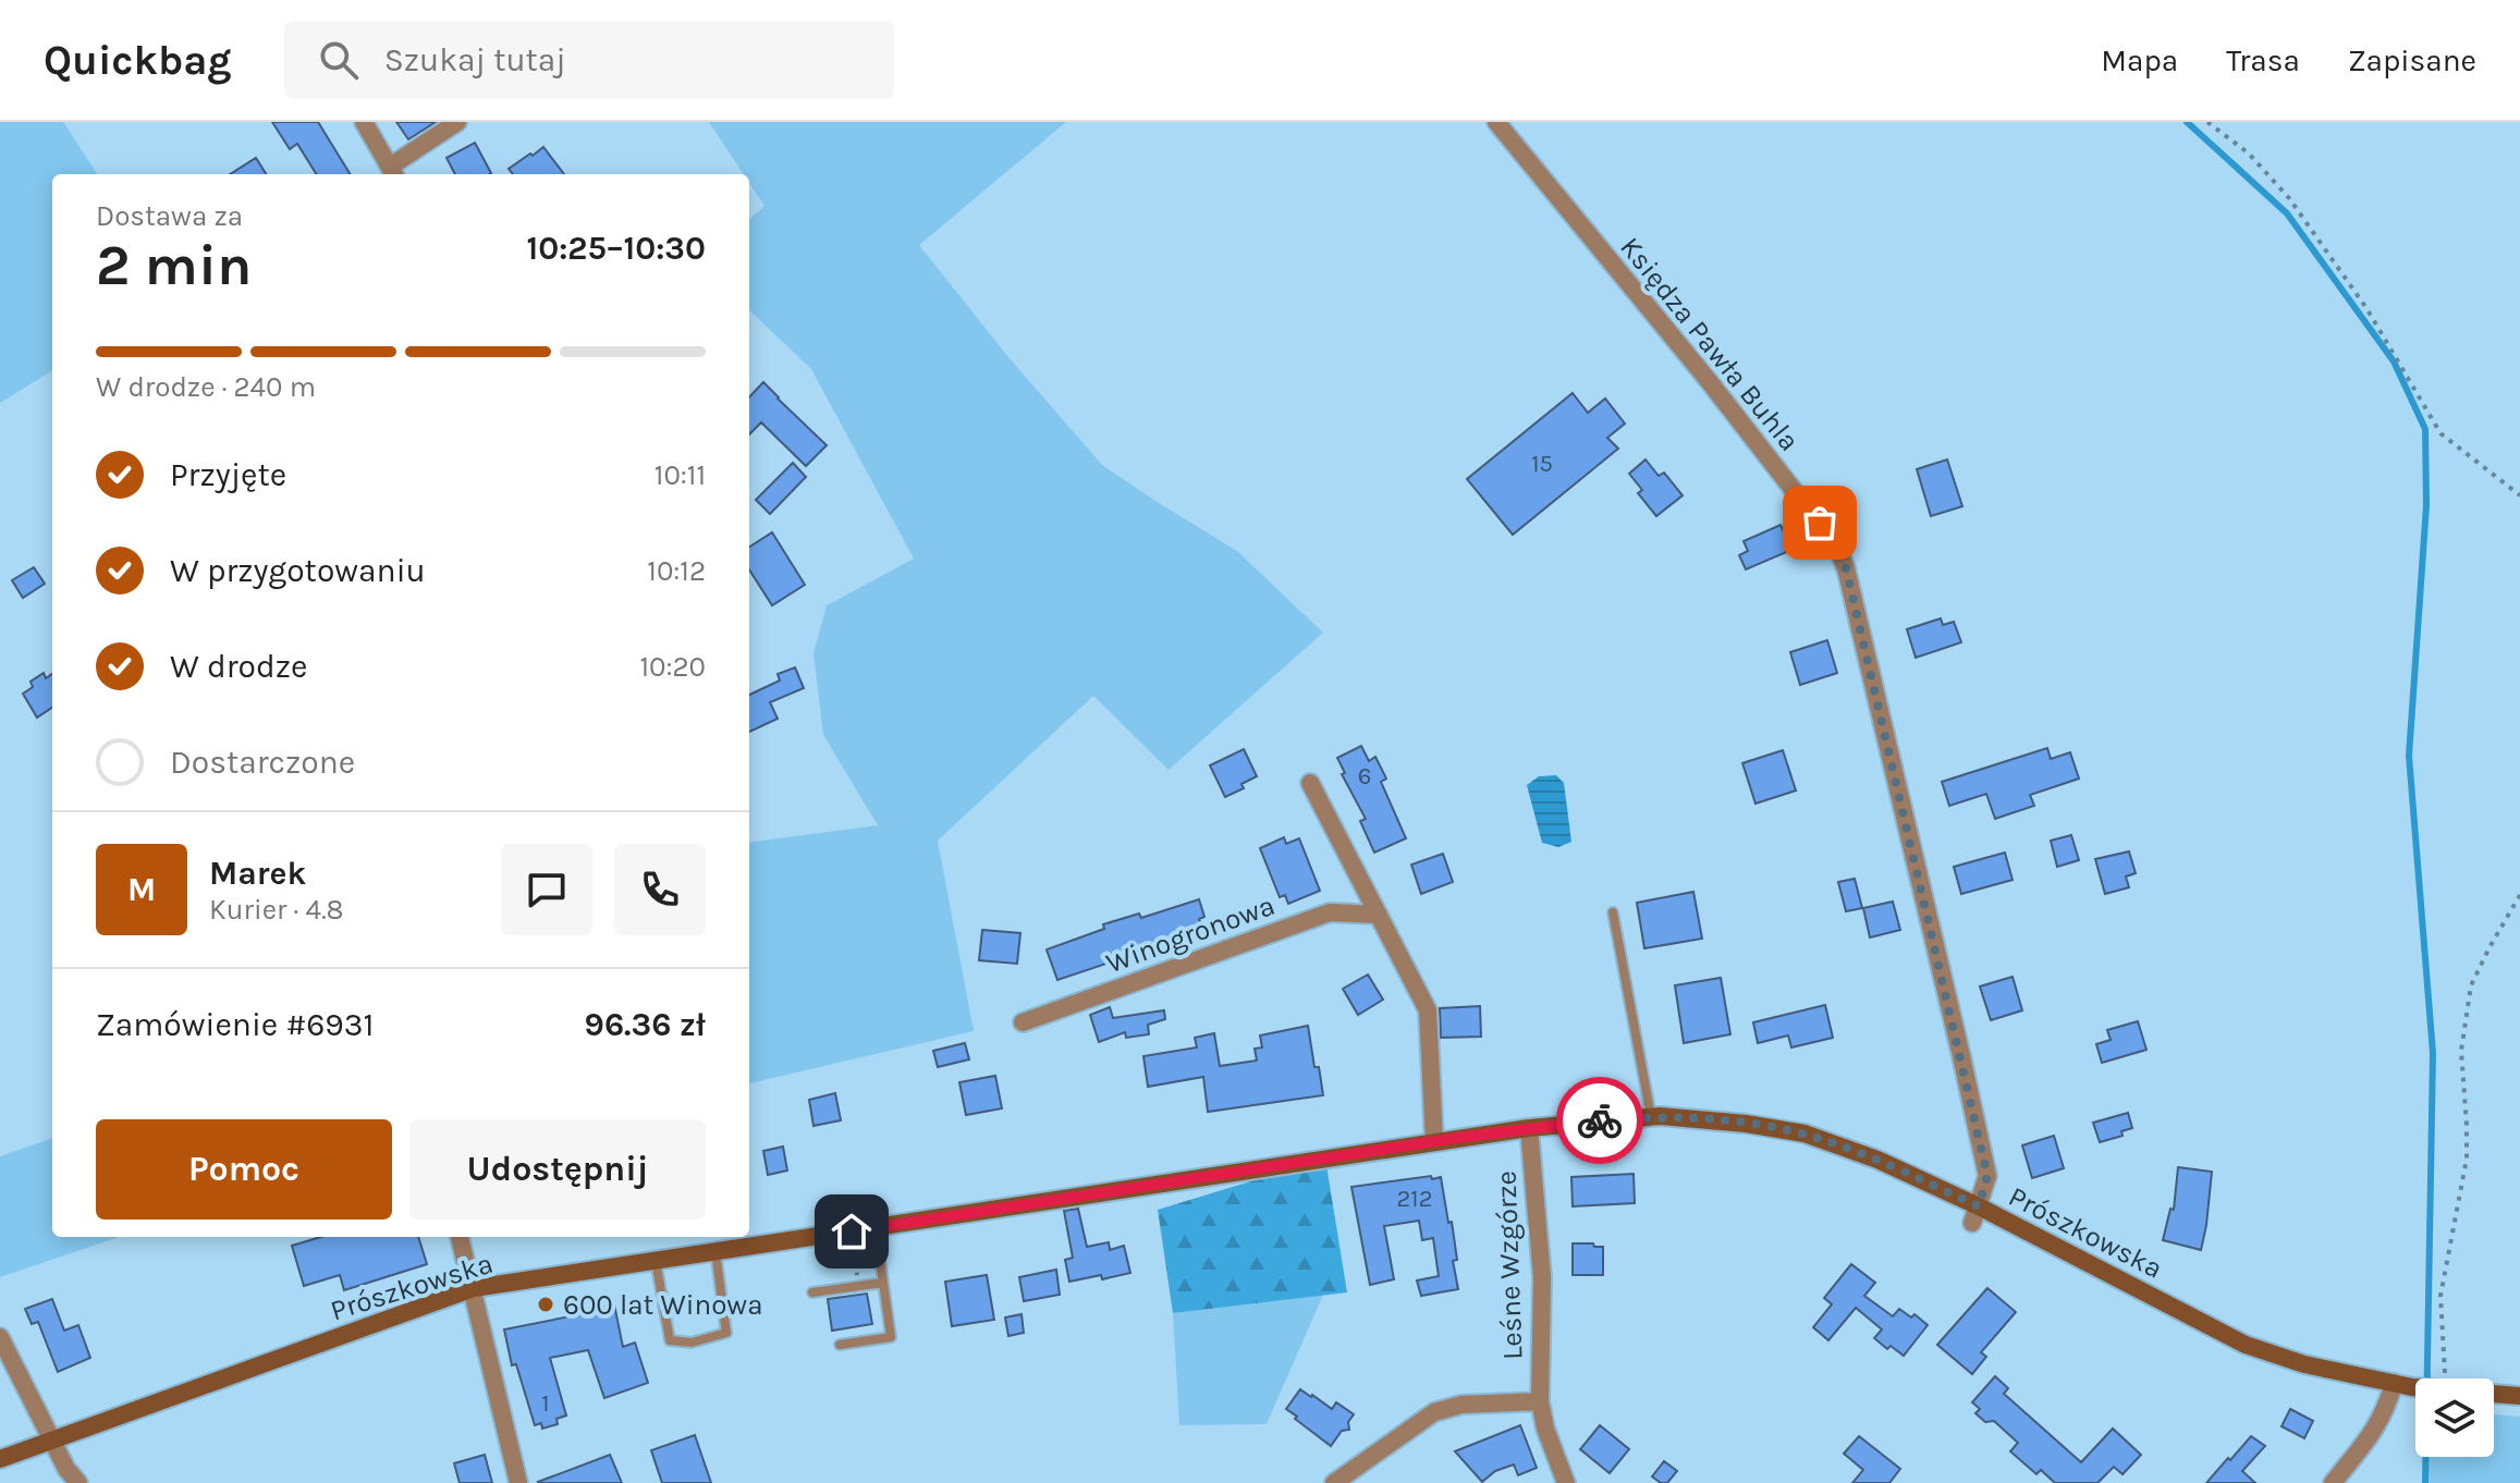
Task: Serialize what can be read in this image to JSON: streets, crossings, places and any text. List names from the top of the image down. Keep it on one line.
{"streets":{"main road":["Prószkowska"],"street":["Księdza Pawła Buhla","Winogronowa","Leśne Wzgórze"]},"crossings":[["Księdza Pawła Buhla","Prószkowska"],["Prószkowska","Leśne Wzgórze"]],"places":["600 lat Winowa"],"house_numbers":["15","6","212","1"],"page":{"header":"Quickbag","search":"Szukaj tutaj","nav":["Mapa","Trasa","Zapisane"],"heading":["2 min","Dostawa za","10:25–10:30"],"panel":["Marek","Kurier · 4.8","Zamówienie #6931","96.36 zł"],"bar":"W drodze · 240 m","list":[["Przyjęte","10:11"],["W przygotowaniu","10:12"],["W drodze","10:20"],"Dostarczone"],"round":"M","buttons":["Pomoc","Udostępnij"]}}
